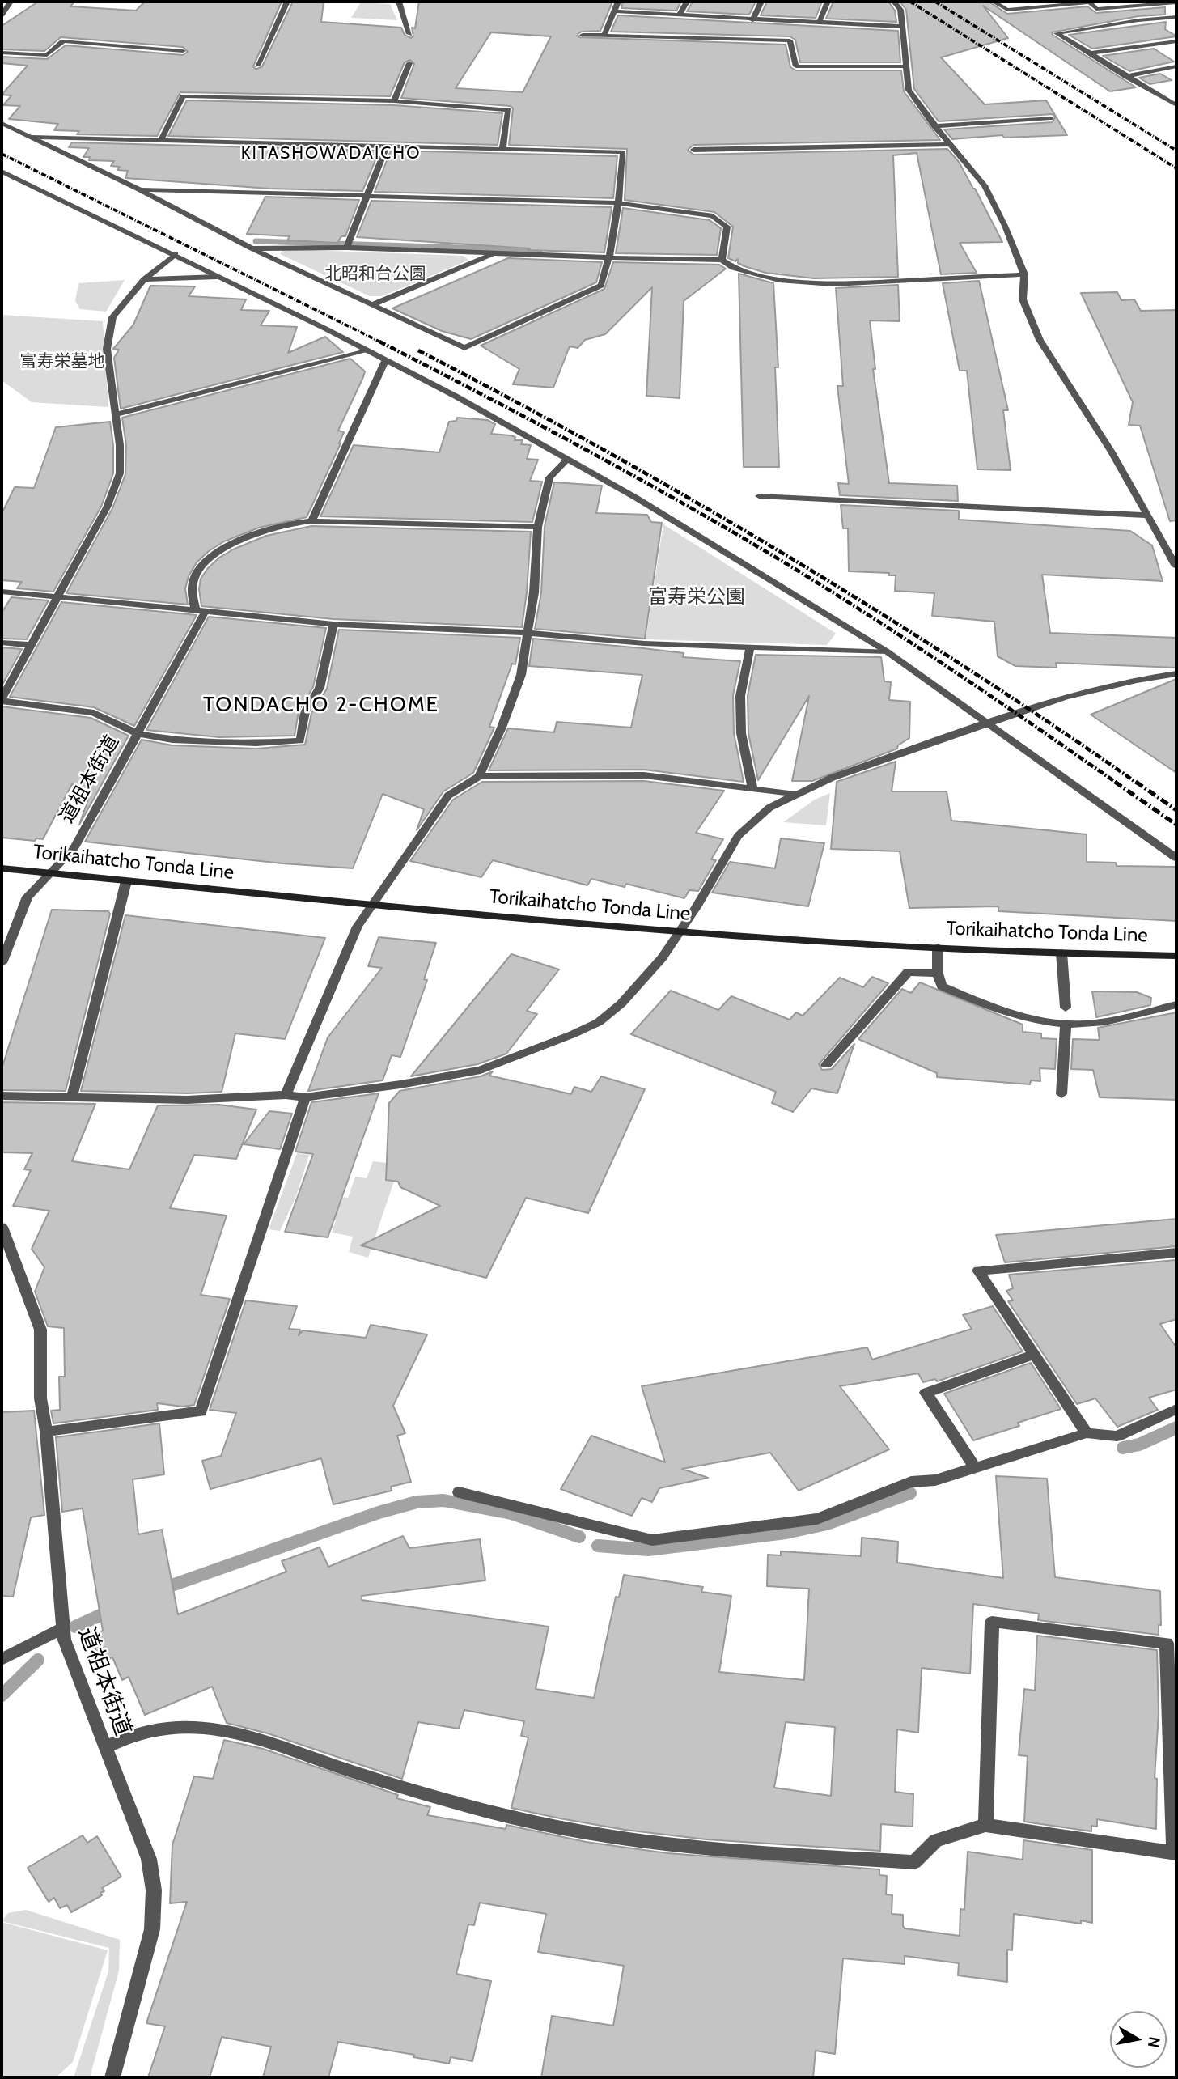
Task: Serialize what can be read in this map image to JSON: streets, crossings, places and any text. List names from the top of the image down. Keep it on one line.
{"streets":{"main road":["Torikaihatcho Tonda Line"],"street":["道祖本街道"]},"crossings":[["道祖本街道","Torikaihatcho Tonda Line"]],"districts":["KITASHOWADAICHO","TONDACHO 2-CHOME"],"parks":["北昭和台公園","富寿栄墓地","富寿栄公園"],"north":"right"}
